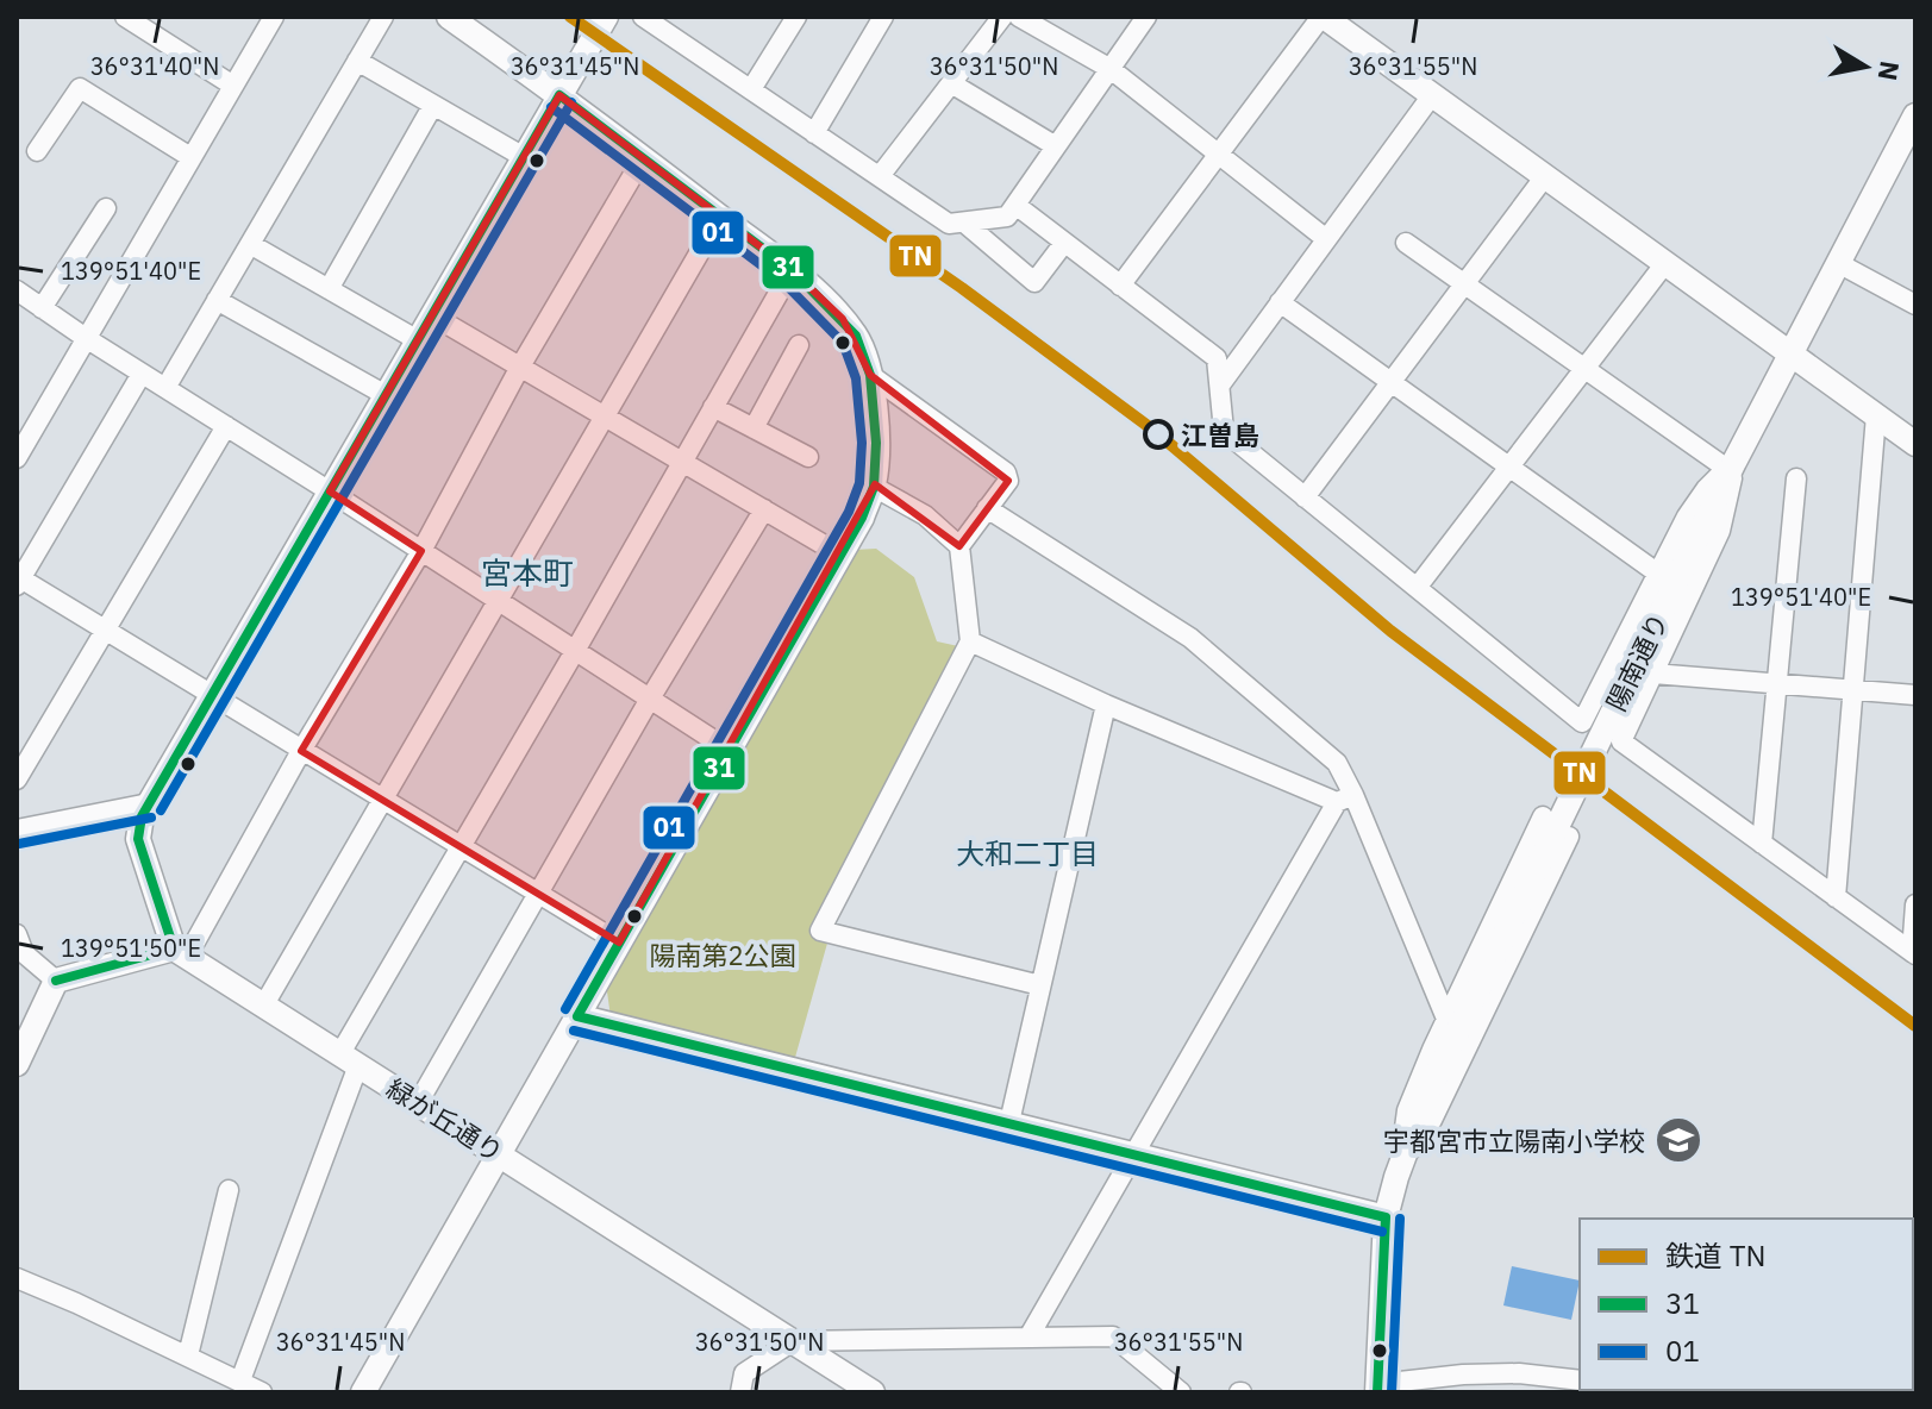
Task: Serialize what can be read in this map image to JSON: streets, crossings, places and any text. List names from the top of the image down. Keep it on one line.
{"streets":{"street":["陽南通り","緑が丘通り"]},"districts":["宮本町","大和二丁目"],"parks":["陽南第2公園"],"places":{"other":["江曽島"],"school or university":["宇都宮市立陽南小学校"]},"lines":["rail line TN","transit line 31","transit line 01"],"legend":["鉄道 TN","31","01"],"north":"right","coordinates":["36°31'40\"N","36°31'45\"N","36°31'50\"N","36°31'55\"N","139°51'40\"E","139°51'50\"E"]}
